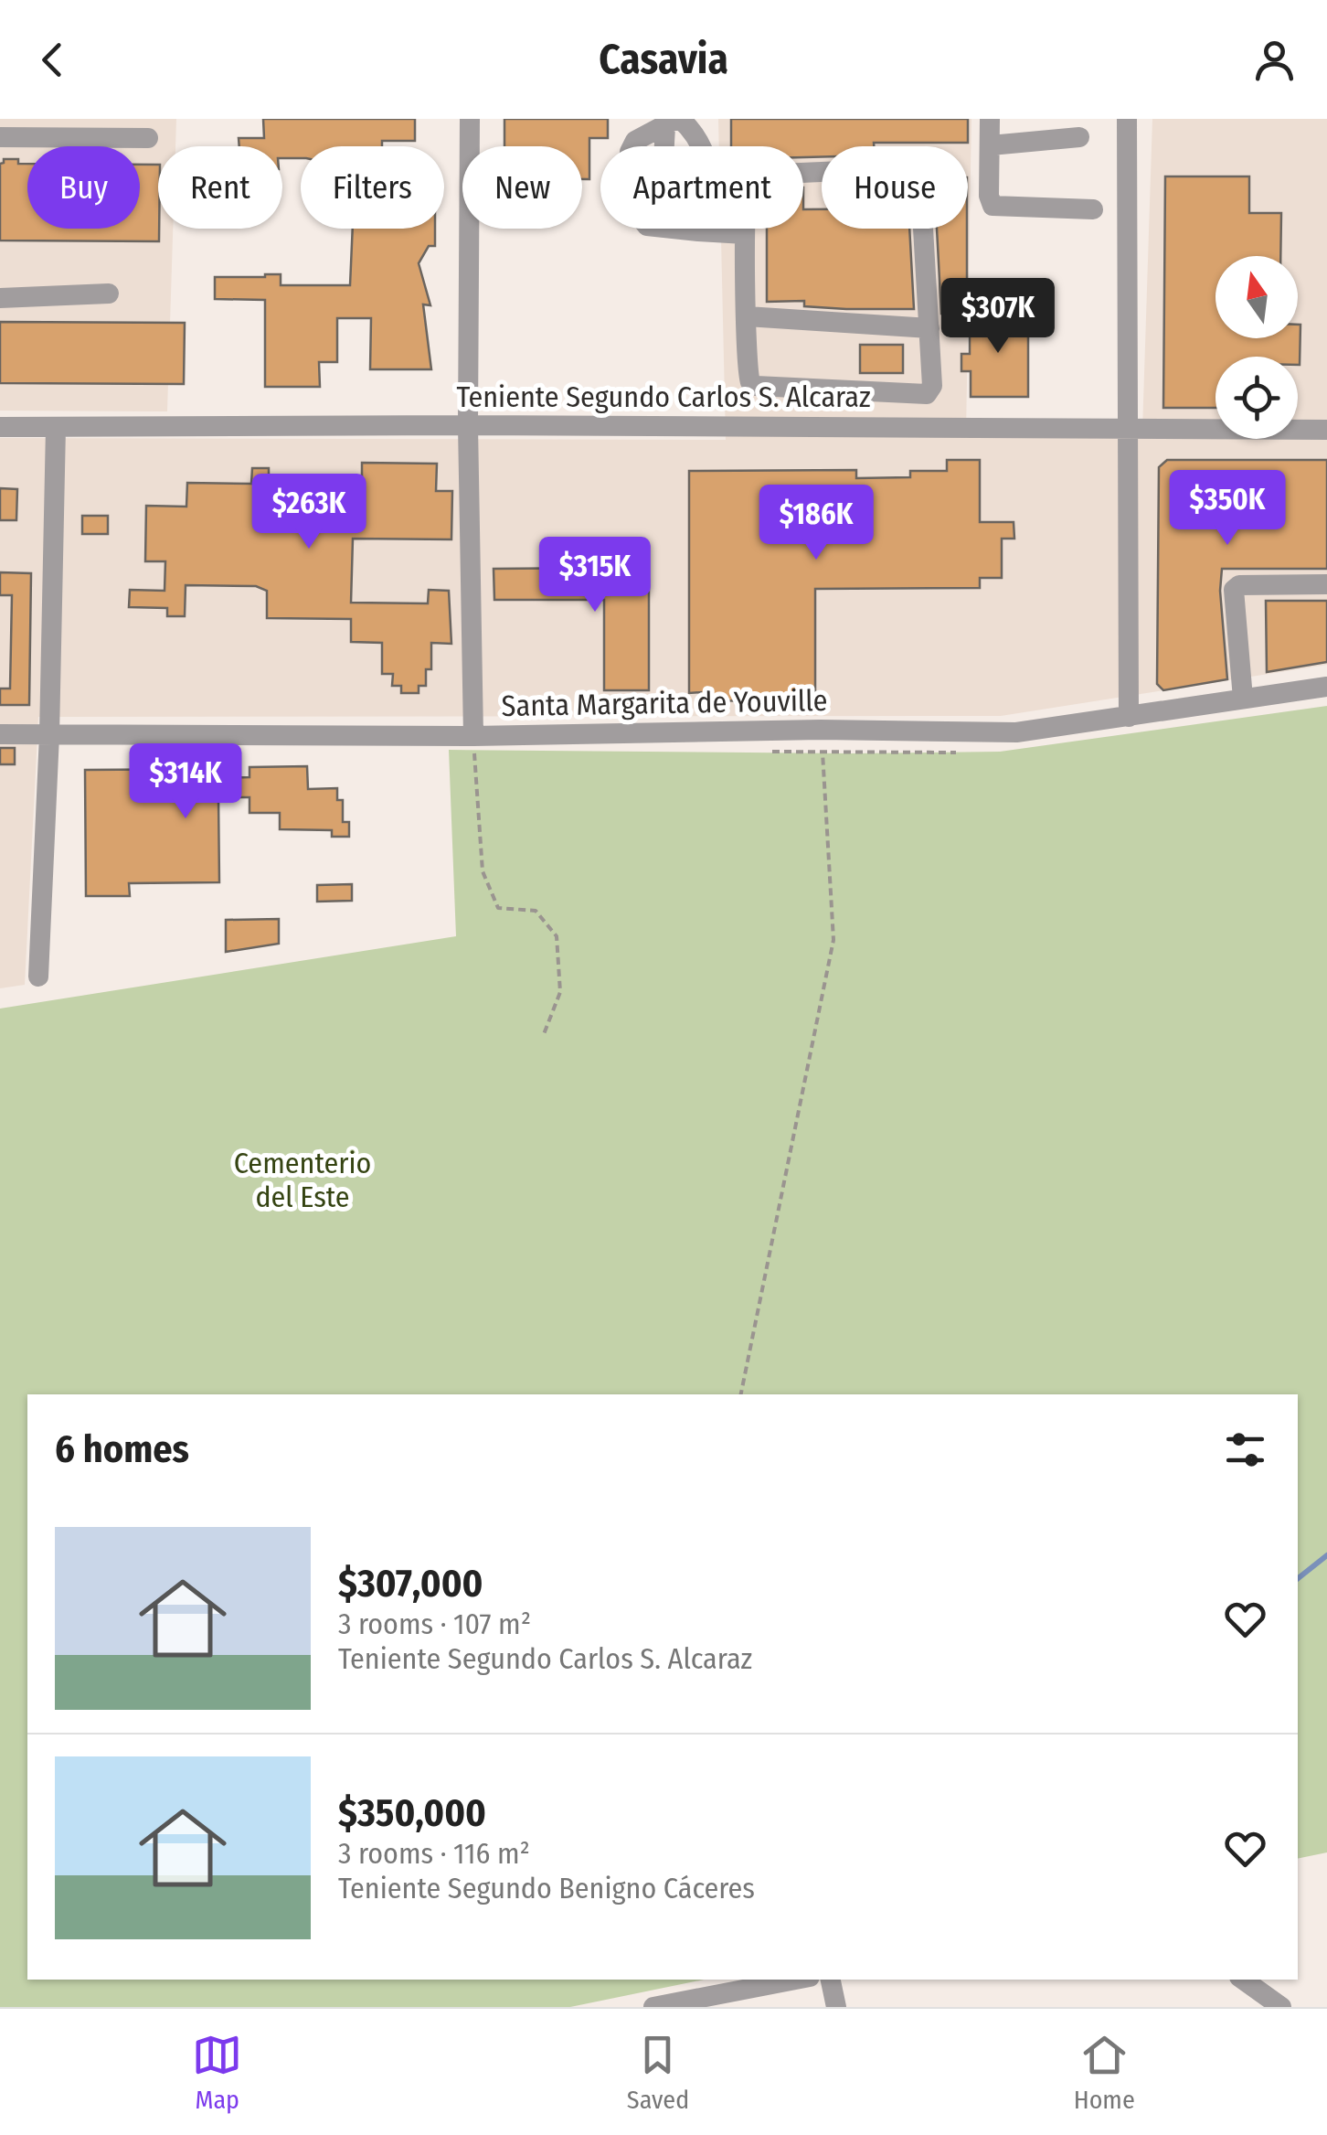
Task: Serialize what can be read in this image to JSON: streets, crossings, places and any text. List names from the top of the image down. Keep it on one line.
{"streets":{"street":["Teniente Segundo Carlos S. Alcaraz","Santa Margarita de Youville"]},"parks":["Cementerio del Este"],"north":"top","page":{"header":"Casavia","chip":["Buy","Rent","Filters","New","Apartment","House"],"price":["$307K","$350K","$263K","$186K","$315K","$314K"],"heading":"6 homes","list":[{"name":"$307,000","note":"3 rooms · 107 m² · Teniente Segundo Carlos S. Alcaraz"},{"name":"$350,000","note":"3 rooms · 116 m² · Teniente Segundo Benigno Cáceres"}],"tabs":["Map","Saved","Home"]}}
